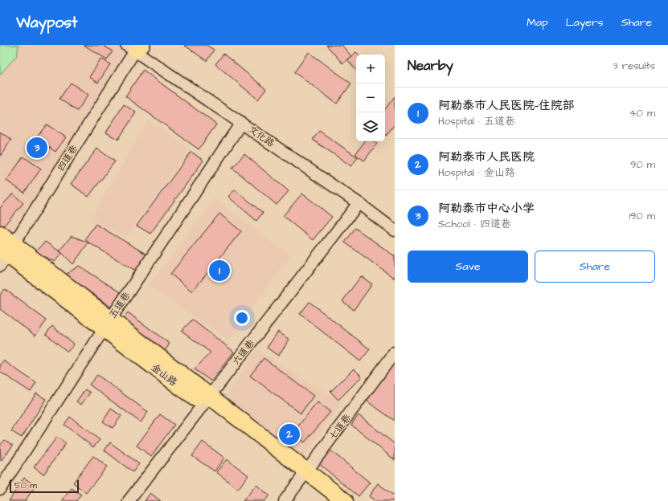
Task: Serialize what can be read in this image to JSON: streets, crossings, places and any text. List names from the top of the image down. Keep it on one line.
{"streets":{"highway":["金山路"],"street":["文化路","四道巷","五道巷","六道巷","七道巷"]},"crossings":[["文化路","四道巷"],["文化路","五道巷"],["文化路","六道巷"],["四道巷","金山路"],["五道巷","金山路"],["六道巷","金山路"],["金山路","七道巷"]],"scale_bar":"50 m","page":{"header":"Waypost","nav":["Map","Layers","Share"],"heading":["Nearby","3 results"],"map_buttons":["+","−"],"list":[{"mark":"1","name":"阿勒泰市人民医院-住院部","note":"Hospital · 五道巷","value":"40 m"},{"mark":"2","name":"阿勒泰市人民医院","note":"Hospital · 金山路","value":"90 m"},{"mark":"3","name":"阿勒泰市中心小学","note":"School · 四道巷","value":"190 m"}],"pins":["3","1","2"],"buttons":["Save","Share"],"scale":"50 m"}}
